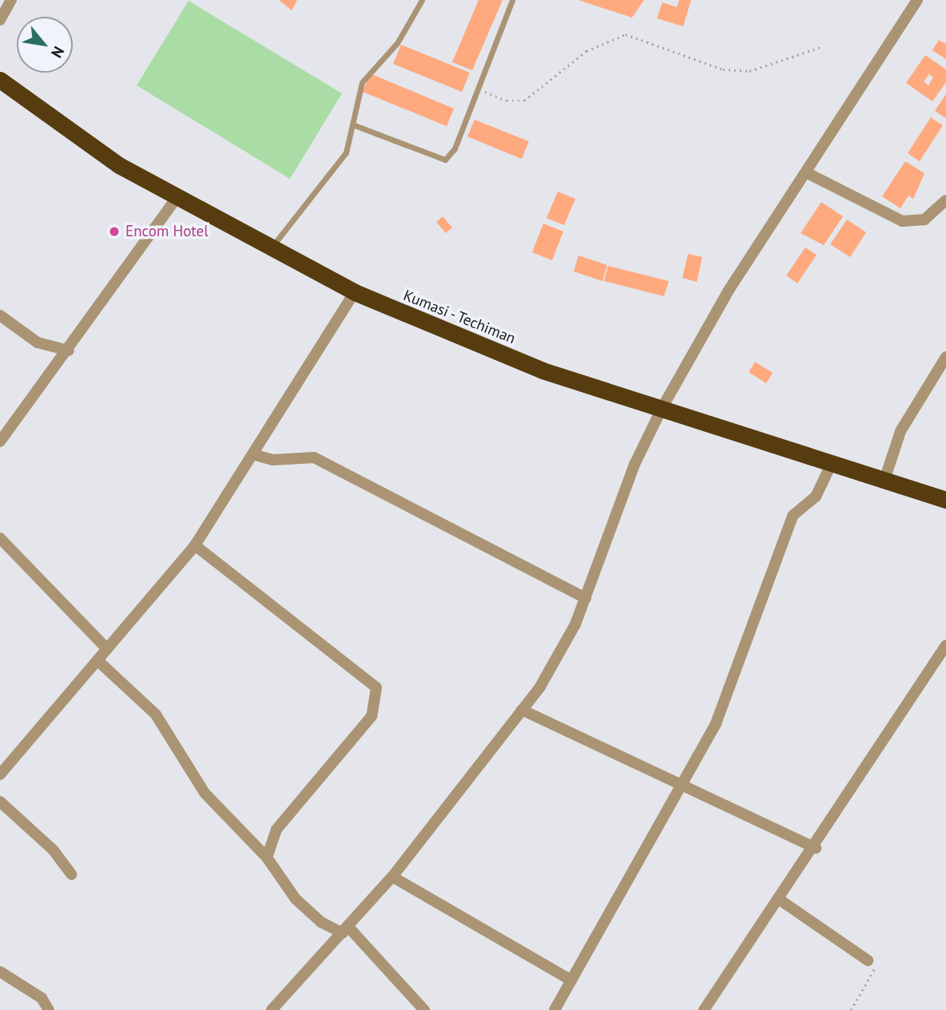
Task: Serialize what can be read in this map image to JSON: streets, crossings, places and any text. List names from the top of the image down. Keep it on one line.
{"streets":{"highway":["Kumasi - Techiman"]},"places":["Encom Hotel"],"north":"bottom right"}
